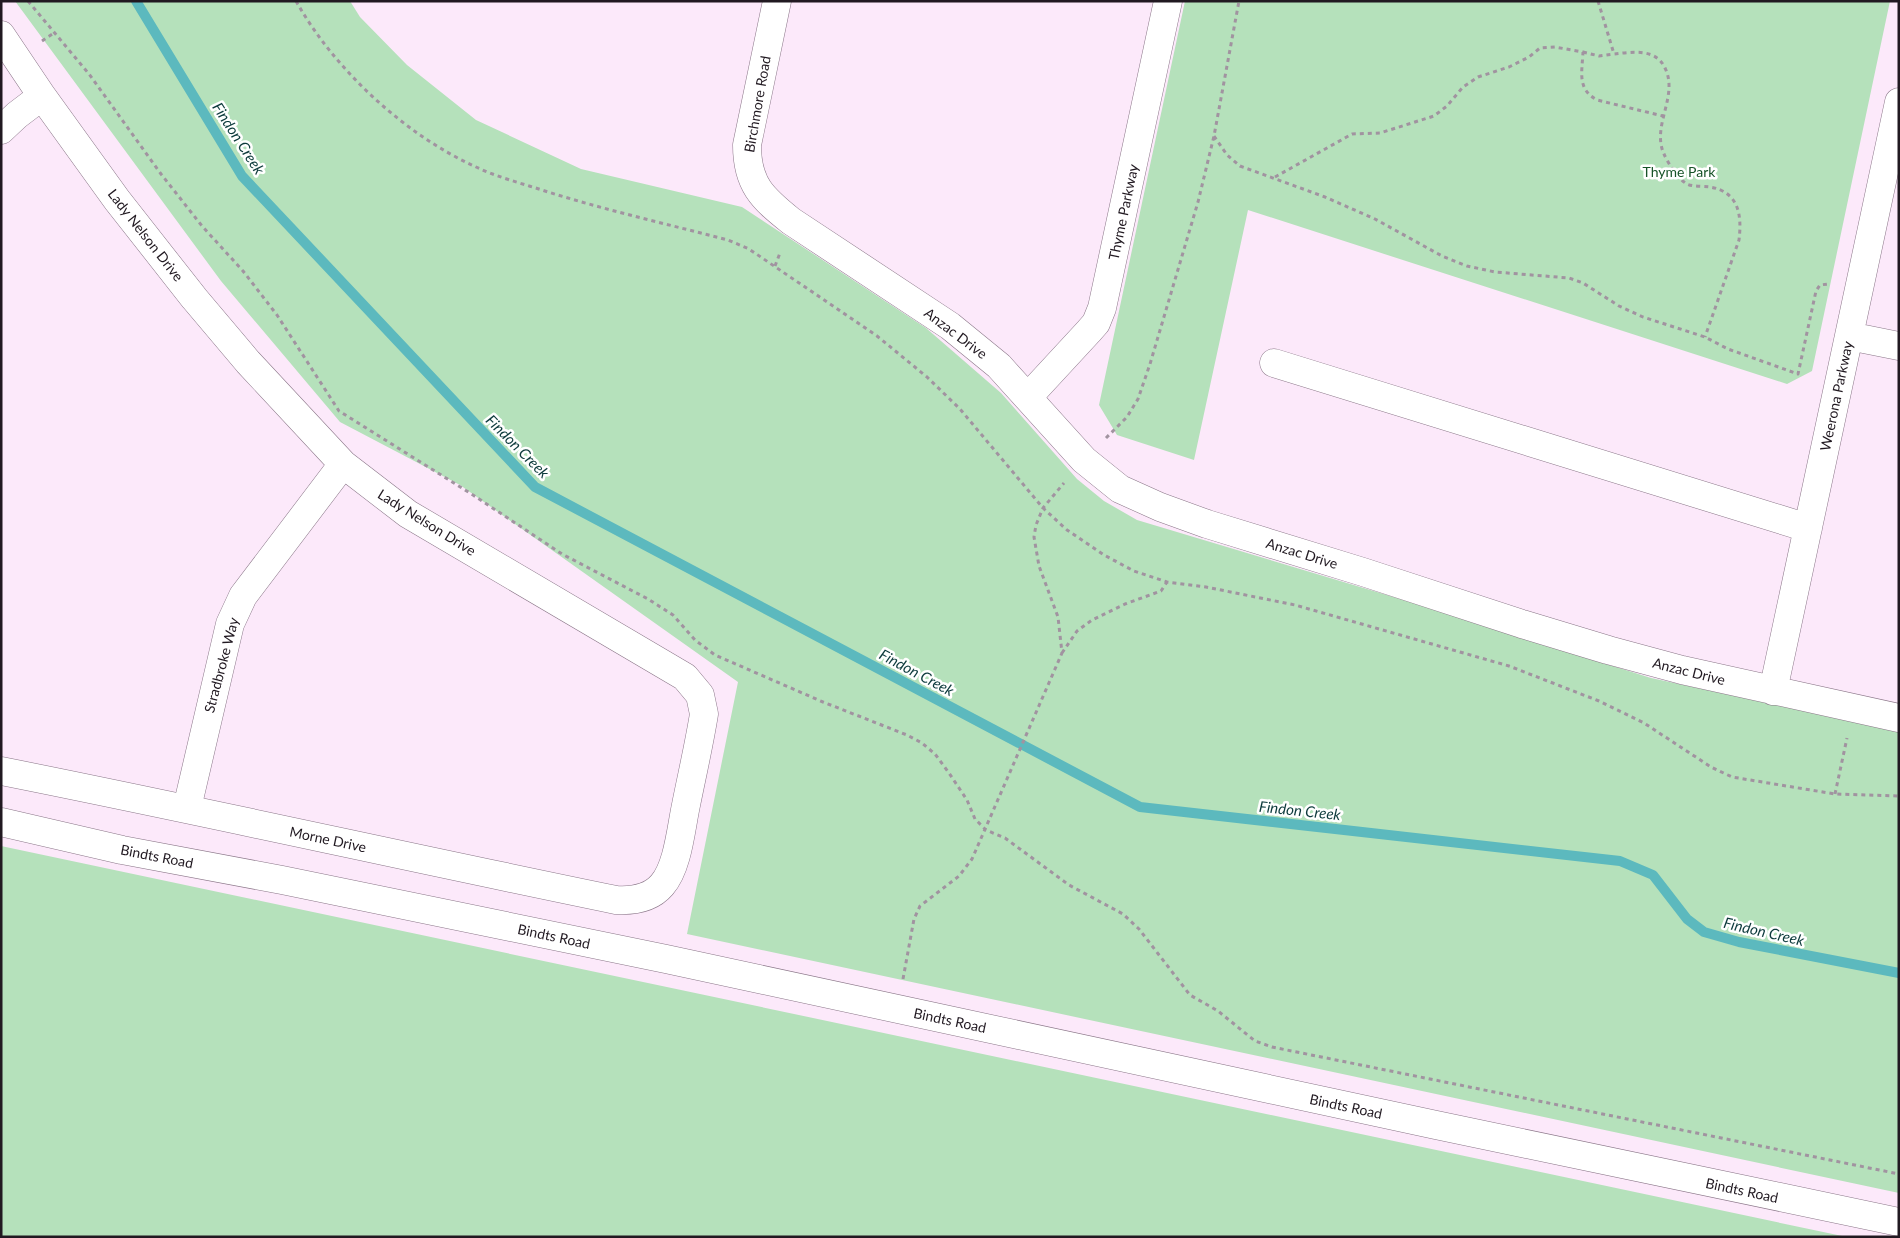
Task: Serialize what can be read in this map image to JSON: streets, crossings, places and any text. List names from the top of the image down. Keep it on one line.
{"streets":{"street":["Birchmore Road","Thyme Parkway","Lady Nelson Drive","Anzac Drive","Weerona Parkway","Stradbroke Way","Morne Drive","Bindts Road"]},"crossings":[["Birchmore Road","Anzac Drive"],["Thyme Parkway","Anzac Drive"],["Lady Nelson Drive","Stradbroke Way"],["Lady Nelson Drive","Morne Drive"],["Anzac Drive","Weerona Parkway"],["Stradbroke Way","Morne Drive"]],"water":["Findon Creek"],"parks":["Thyme Park"]}
